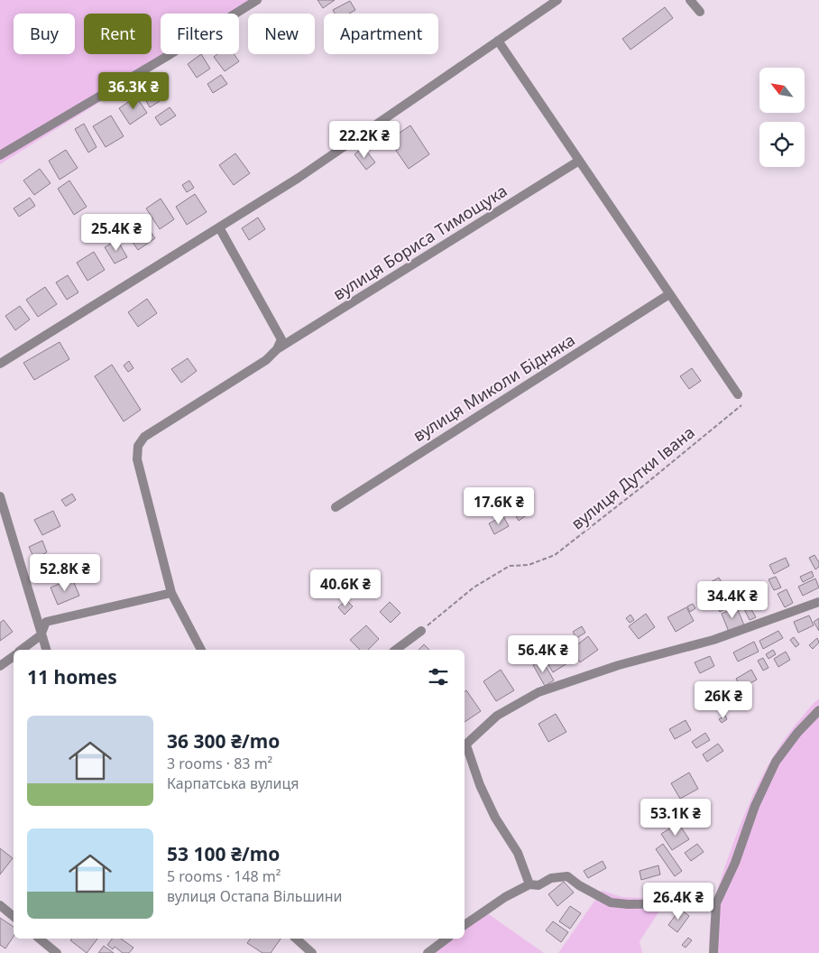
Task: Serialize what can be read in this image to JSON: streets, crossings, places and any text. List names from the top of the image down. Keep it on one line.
{"streets":{"street":["вулиця Бориса Тимощука","вулиця Миколи Бідняка"],"path":["вулиця Дутки Івана"]},"north":"top left","page":{"chip":["Buy","Rent","Filters","New","Apartment"],"price":["36.3K ₴","22.2K ₴","25.4K ₴","17.6K ₴","52.8K ₴","40.6K ₴","34.4K ₴","56.4K ₴","26K ₴","53.1K ₴","26.4K ₴"],"heading":"11 homes","list":[{"name":"36 300 ₴/mo","note":"3 rooms · 83 m² · Карпатська вулиця"},{"name":"53 100 ₴/mo","note":"5 rooms · 148 m² · вулиця Остапа Вільшини"}]}}
